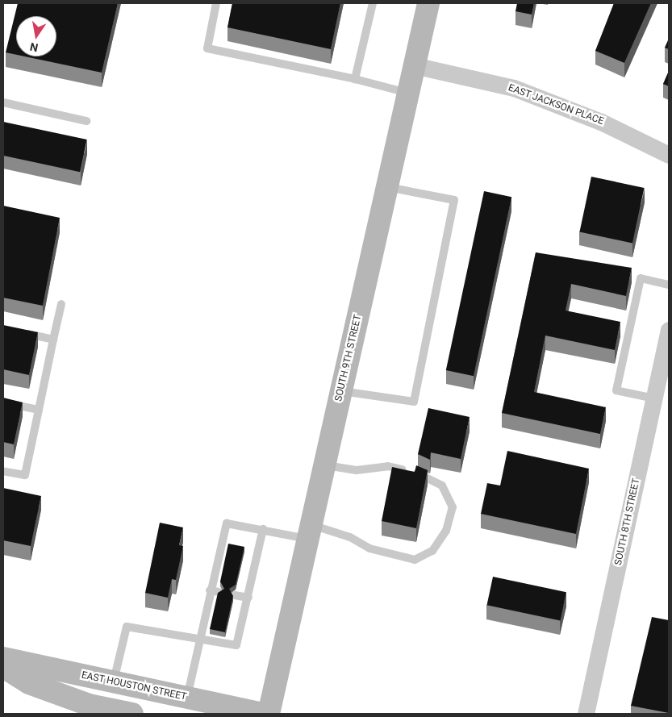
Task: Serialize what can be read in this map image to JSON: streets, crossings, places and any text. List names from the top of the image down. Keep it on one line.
{"streets":{"main road":["SOUTH 9TH STREET","EAST HOUSTON STREET"],"street":["EAST JACKSON PLACE","SOUTH 8TH STREET"]},"crossings":[["EAST JACKSON PLACE","SOUTH 9TH STREET"]],"north":"bottom"}
